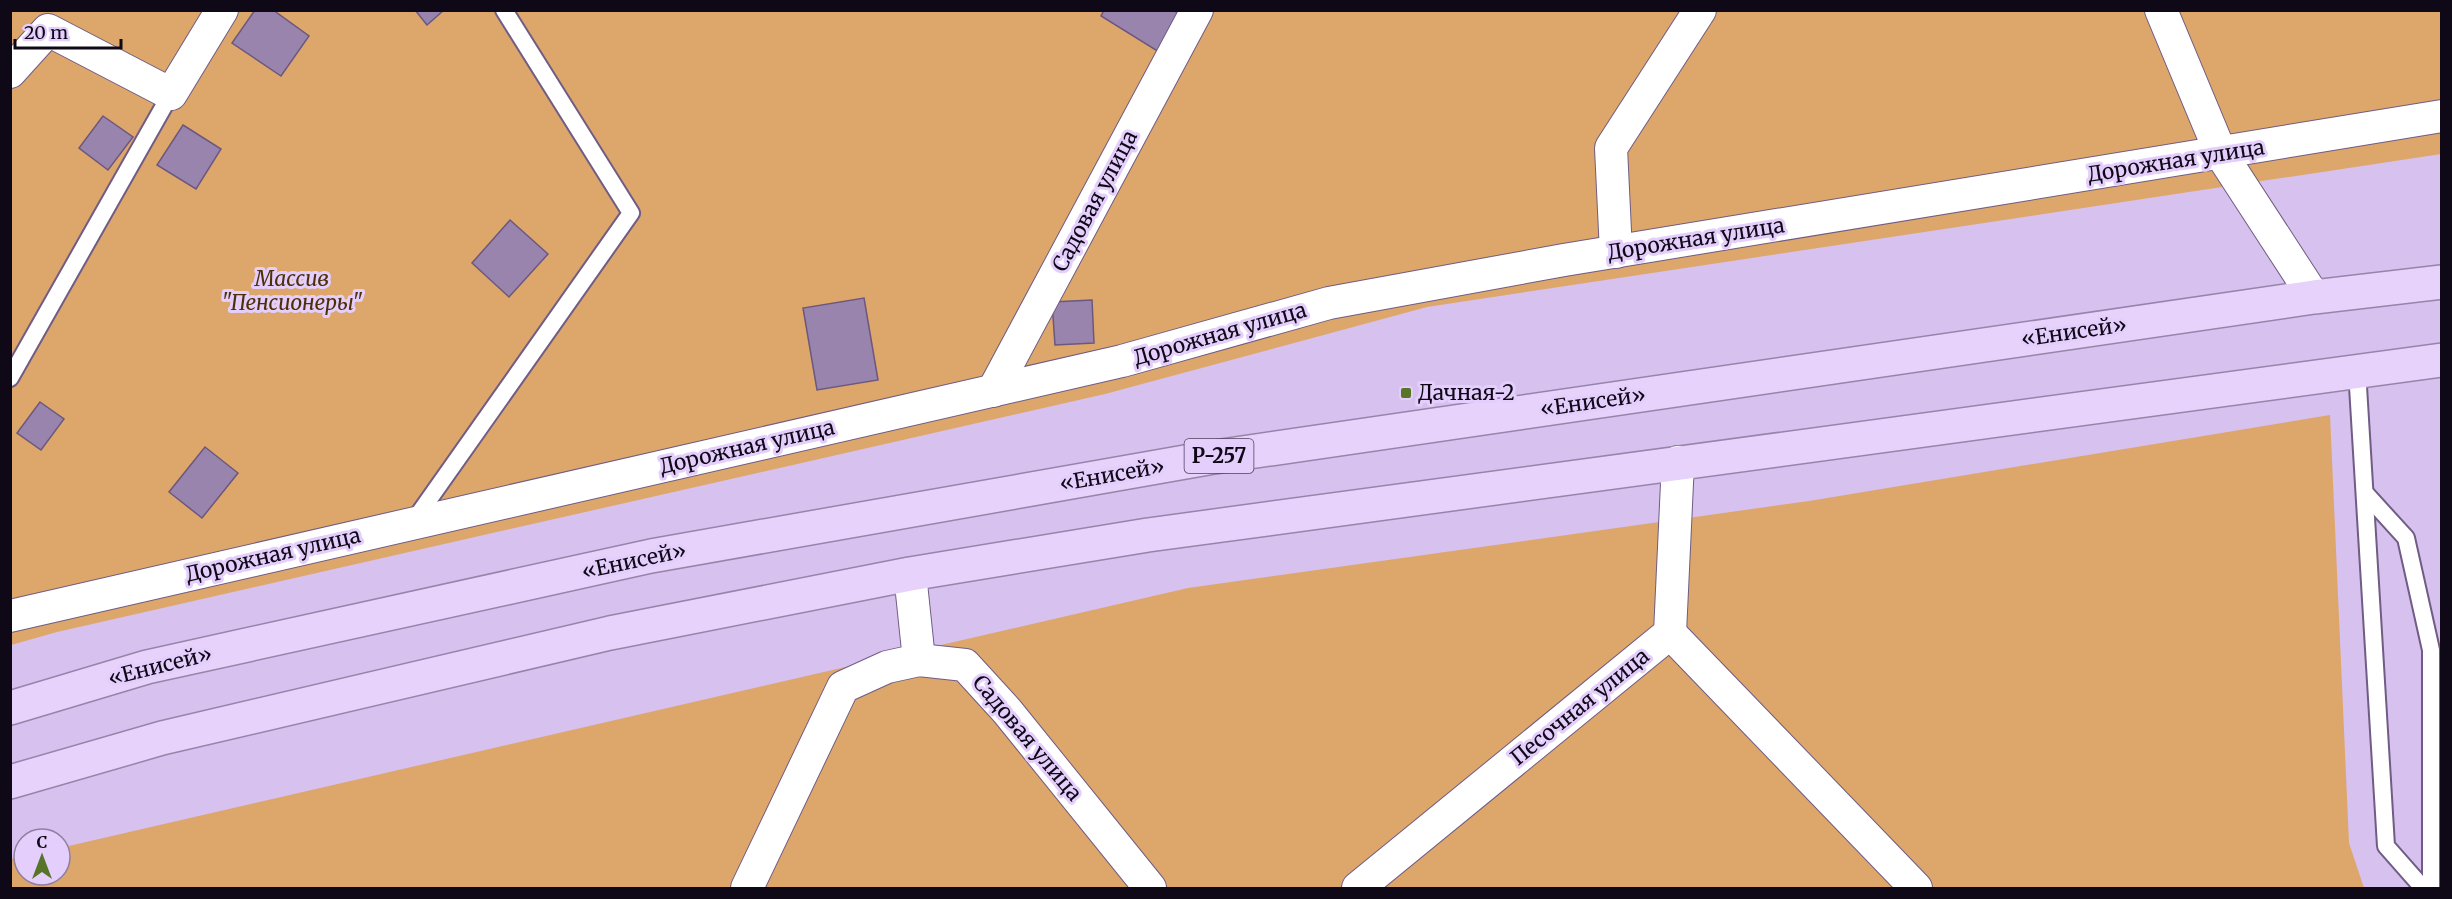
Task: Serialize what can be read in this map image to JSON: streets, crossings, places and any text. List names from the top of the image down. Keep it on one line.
{"streets":{"highway":["«Енисей»","Р-257"],"street":["Дорожная улица","Садовая улица","Песочная улица"]},"crossings":[["Дорожная улица","Садовая улица"]],"parks":["Массив \"Пенсионеры\""],"places":{"transit":["Дачная-2"]},"scale_bar":"20 m","north":"top"}
